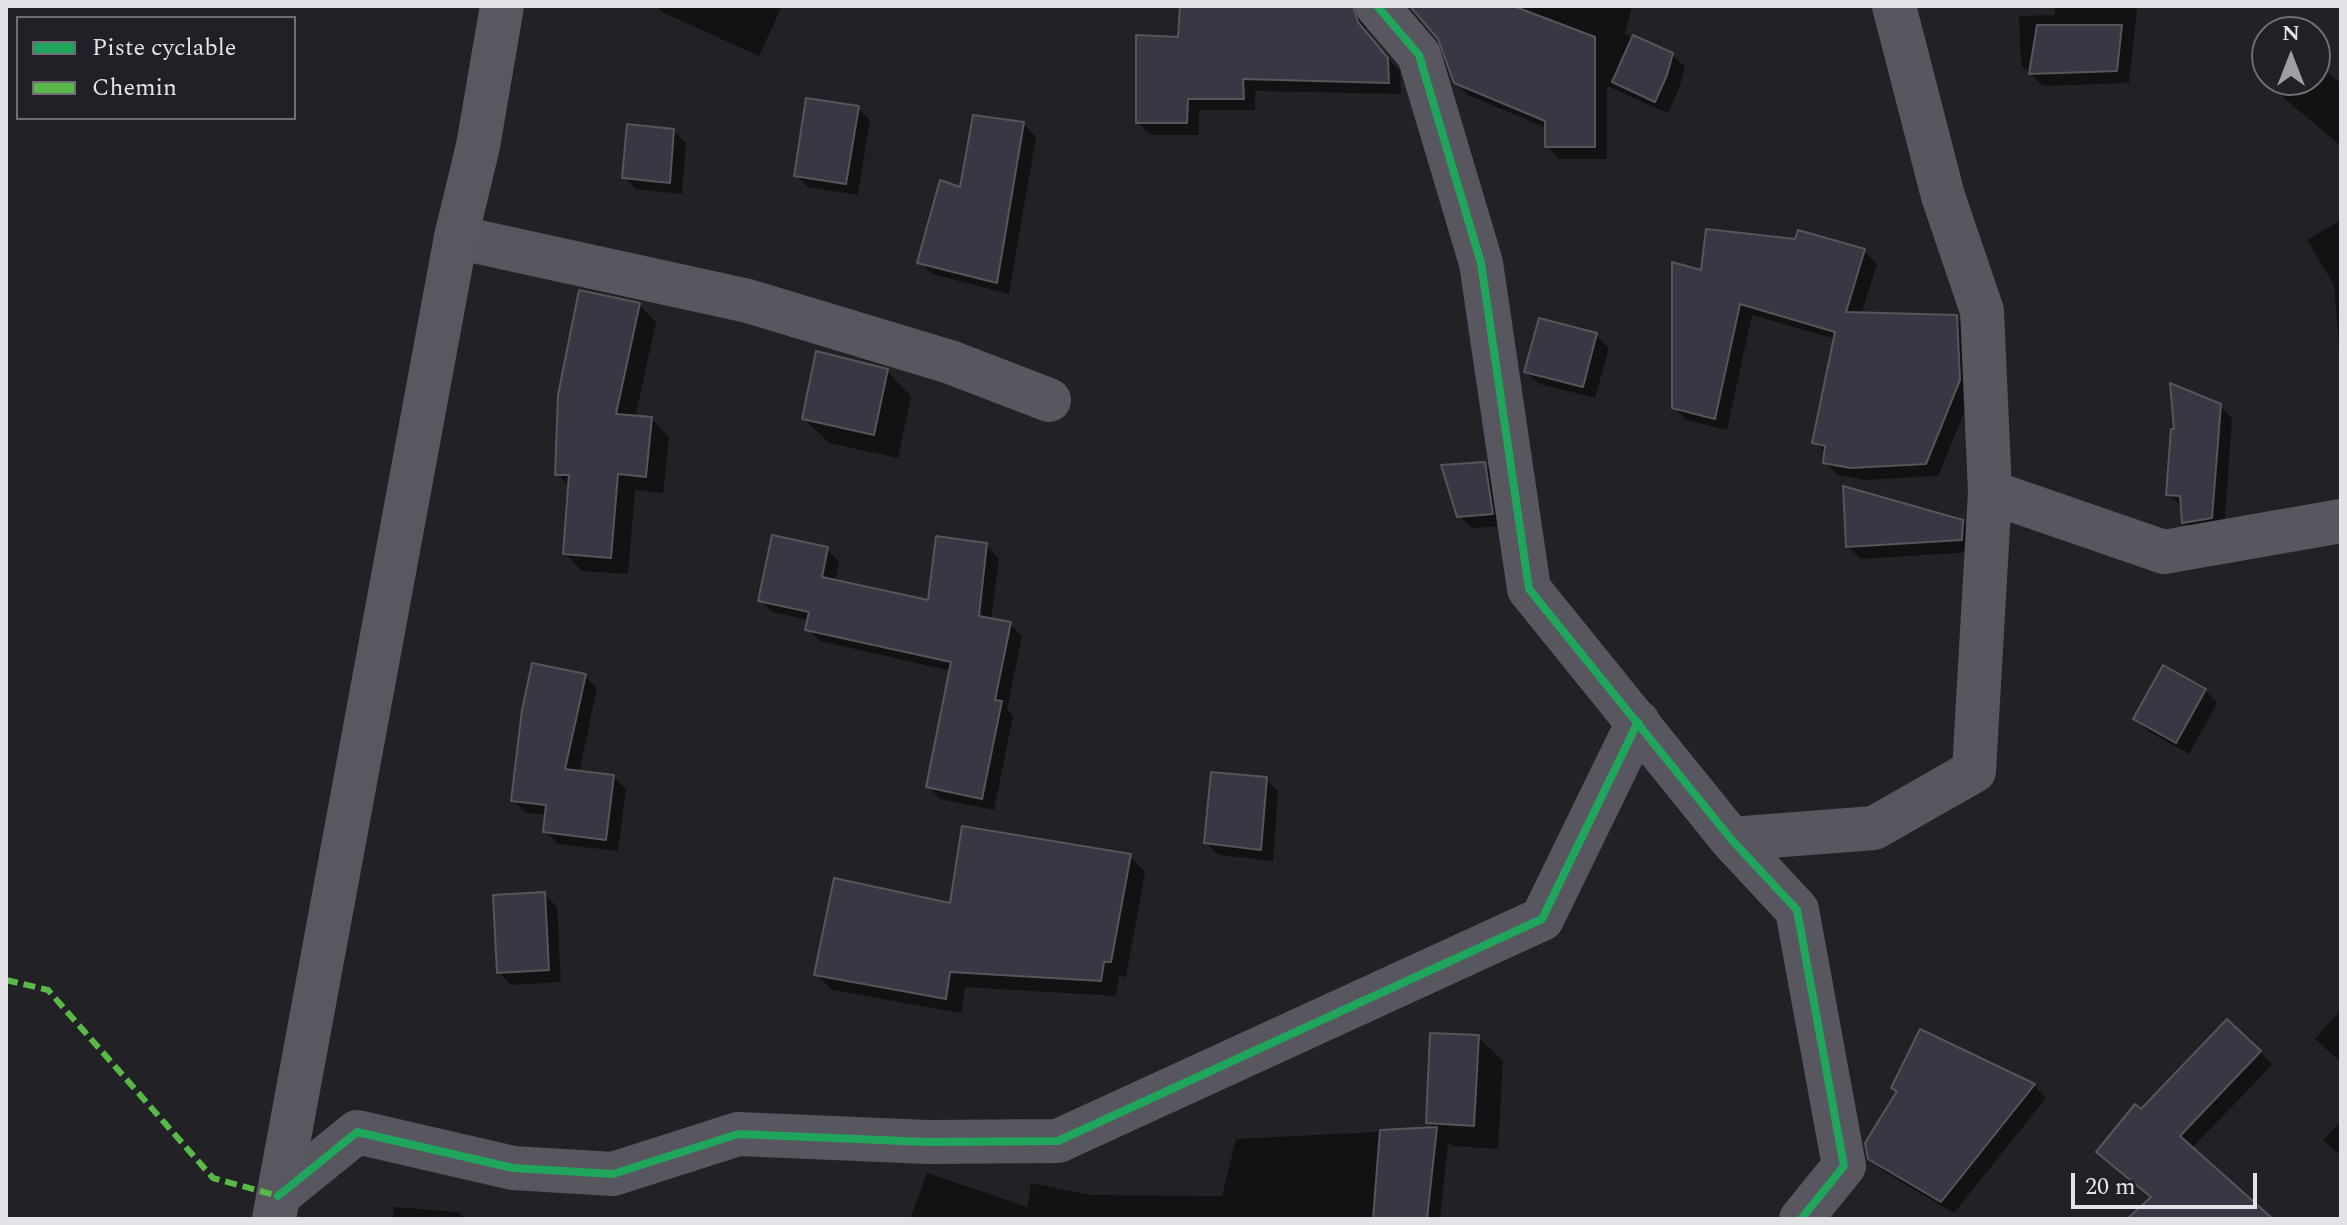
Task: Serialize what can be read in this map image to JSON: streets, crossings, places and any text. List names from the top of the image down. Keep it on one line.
{"legend":["Piste cyclable","Chemin"],"scale_bar":"20 m","north":"top"}
